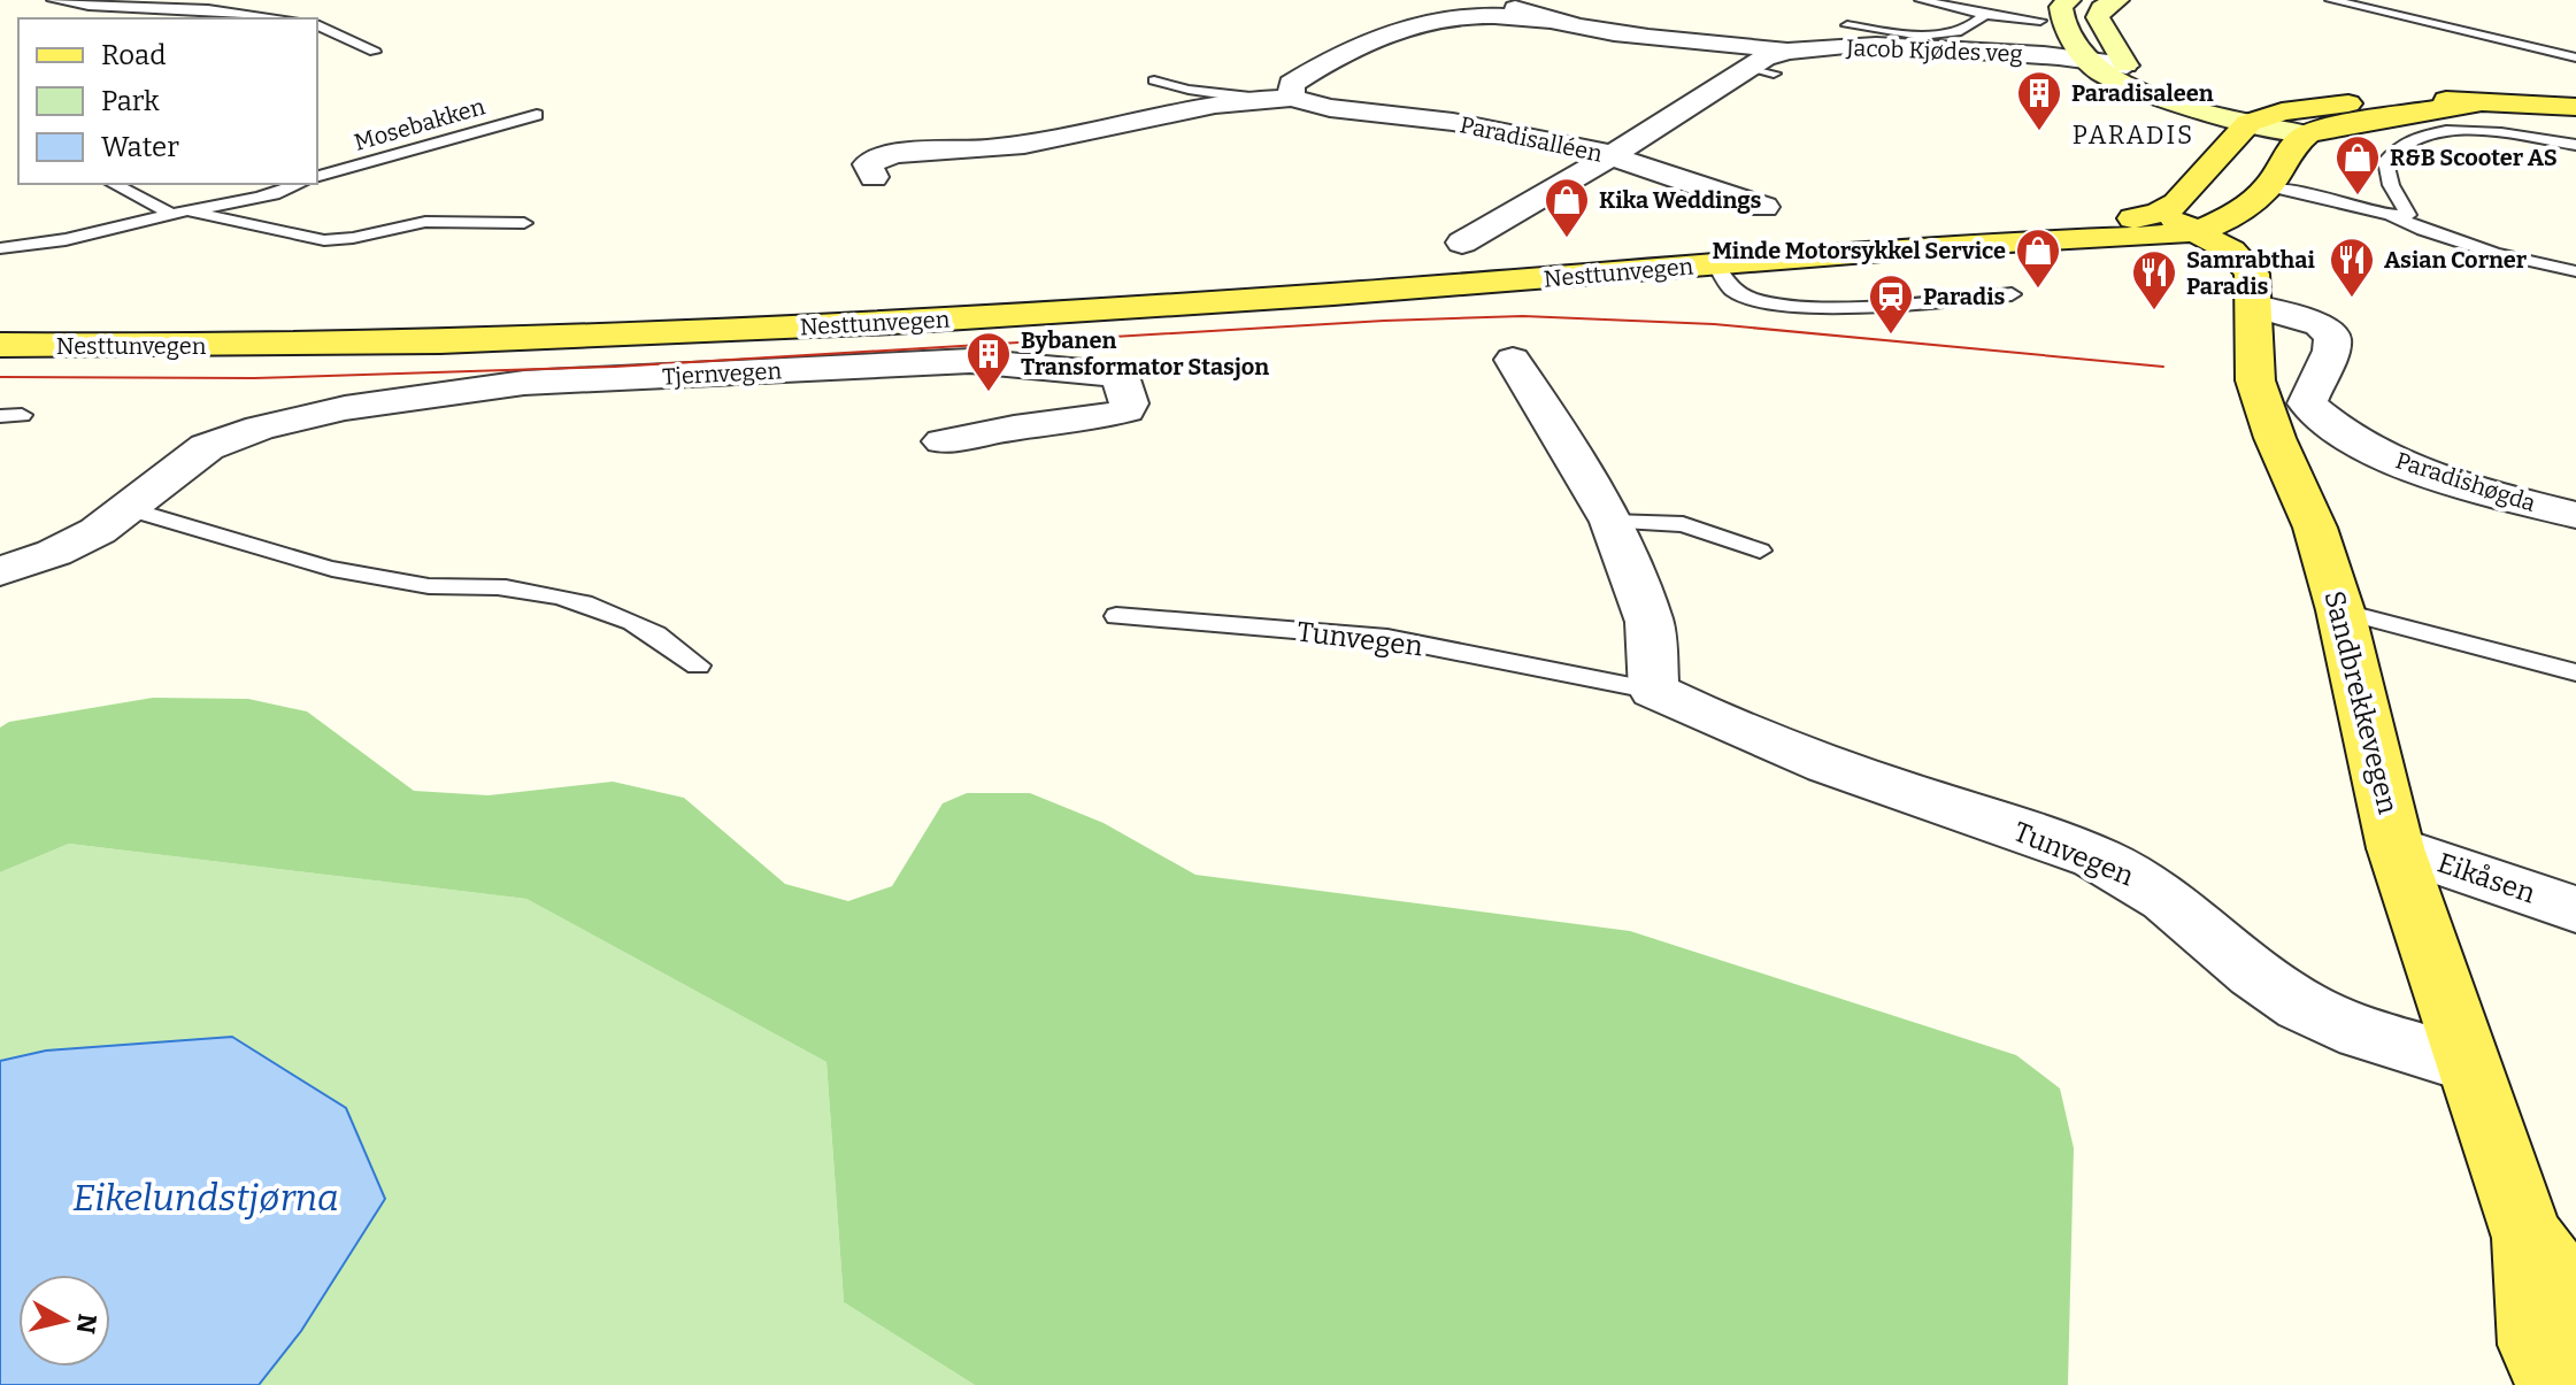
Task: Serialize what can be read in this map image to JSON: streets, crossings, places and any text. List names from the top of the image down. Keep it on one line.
{"streets":{"main road":["Nesttunvegen","Sandbrekkevegen"],"street":["Jacob Kjødes veg","Paradisalléen","Tjernvegen","Paradishøgda","Tunvegen","Eikåsen"],"lane":["Mosebakken"]},"crossings":[["Nesttunvegen","Sandbrekkevegen"],["Paradishøgda","Sandbrekkevegen"],["Tunvegen","Sandbrekkevegen"],["Sandbrekkevegen","Eikåsen"]],"districts":["PARADIS"],"water":["Eikelundstjørna"],"places":{"building":["Paradisaleen","Bybanen Transformator Stasjon"],"shop":["R&B Scooter AS","Kika Weddings","Minde Motorsykkel Service"],"restaurant":["Asian Corner","Samrabthai Paradis"],"station":["Paradis"]},"legend":["Road","Park","Water"],"north":"right"}
